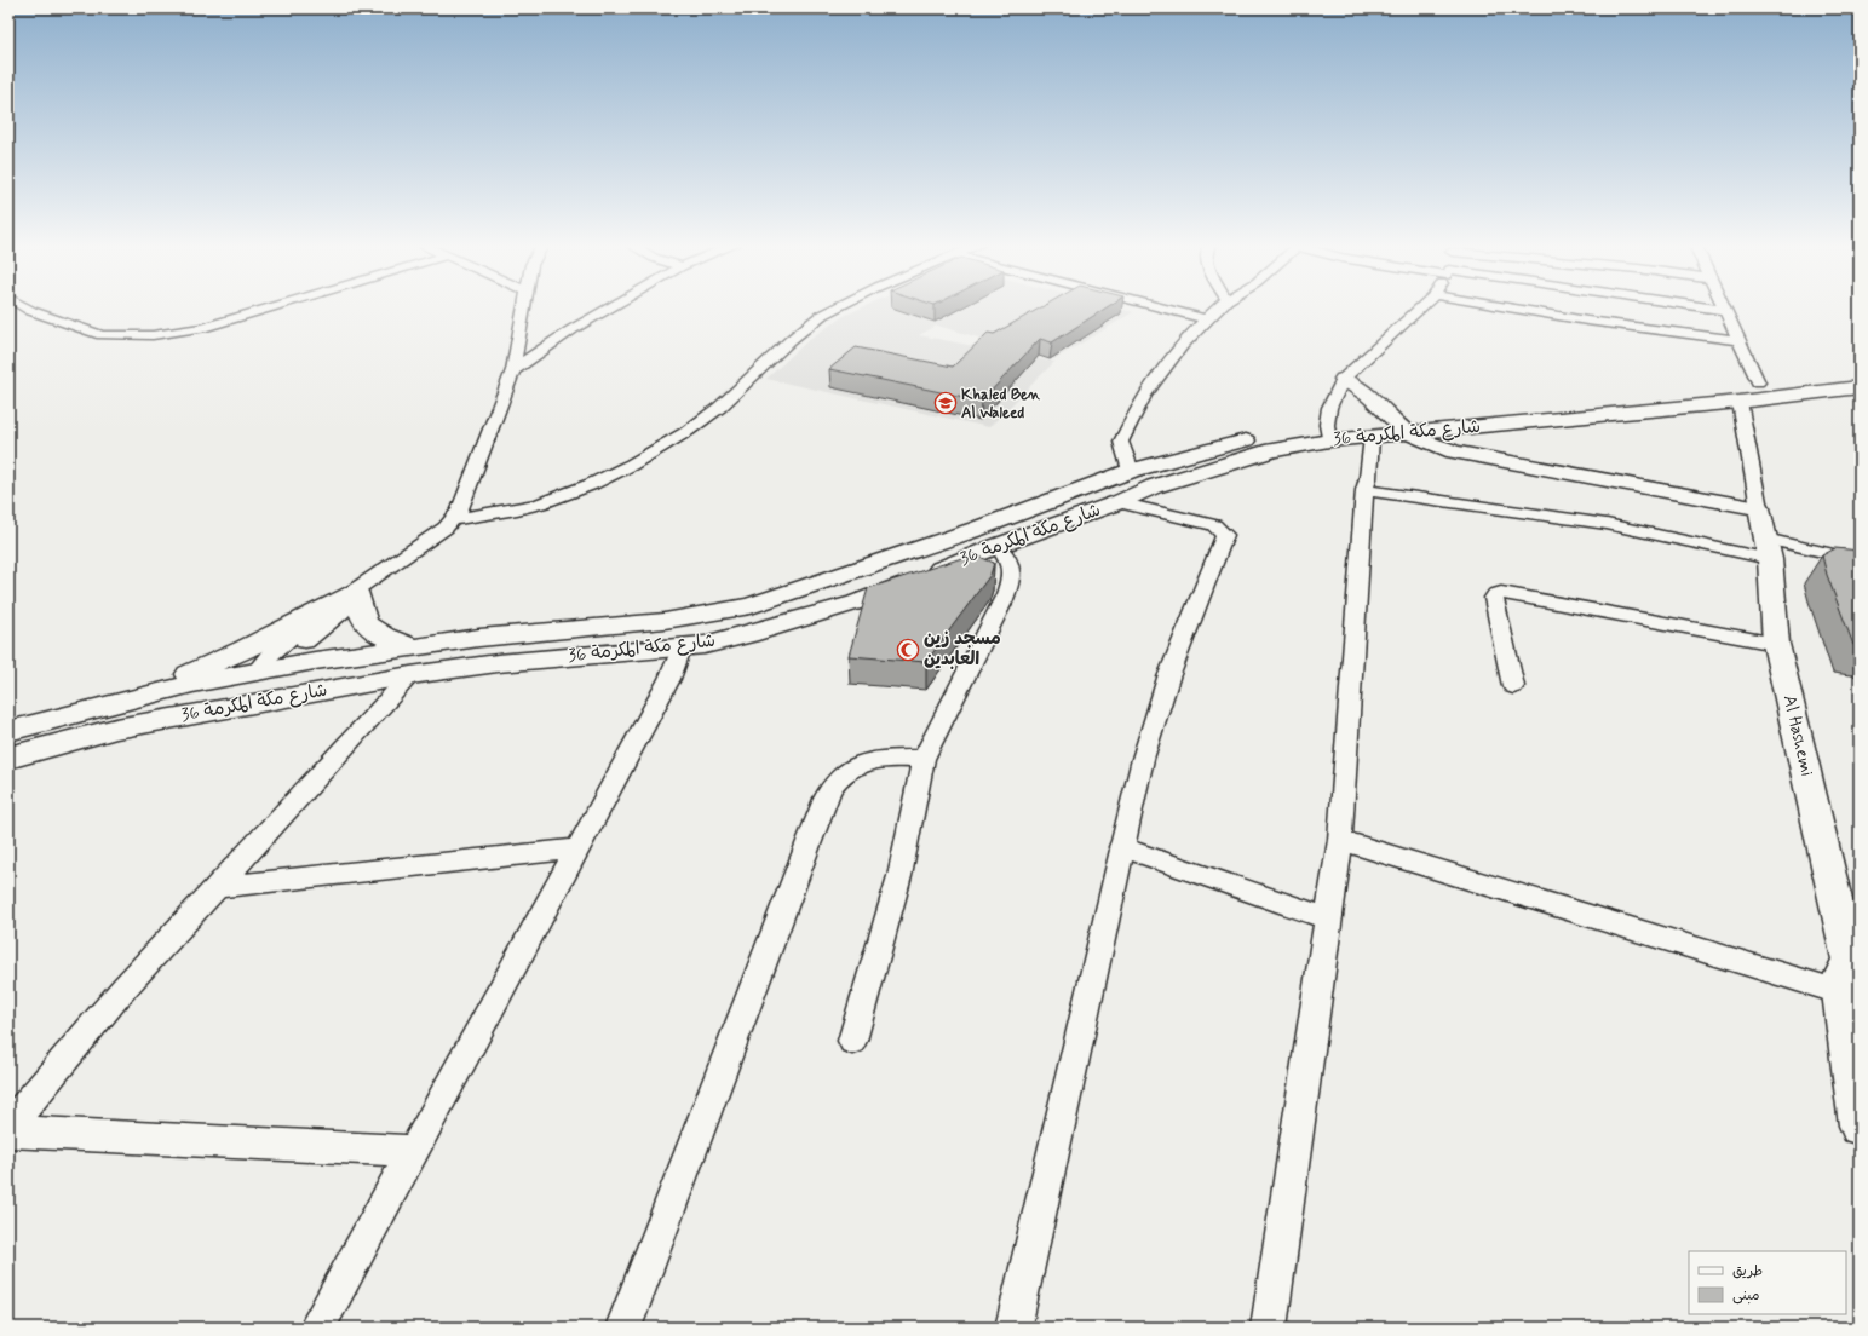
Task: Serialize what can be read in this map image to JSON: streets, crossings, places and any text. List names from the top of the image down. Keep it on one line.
{"streets":{"main road":["شارع مكة المكرمة 36","Al Hashemi"]},"places":{"school or university":["Khaled Ben Al Waleed"],"mosque":["مسجد زين العابدين"]},"legend":["طريق","مبنى"]}
